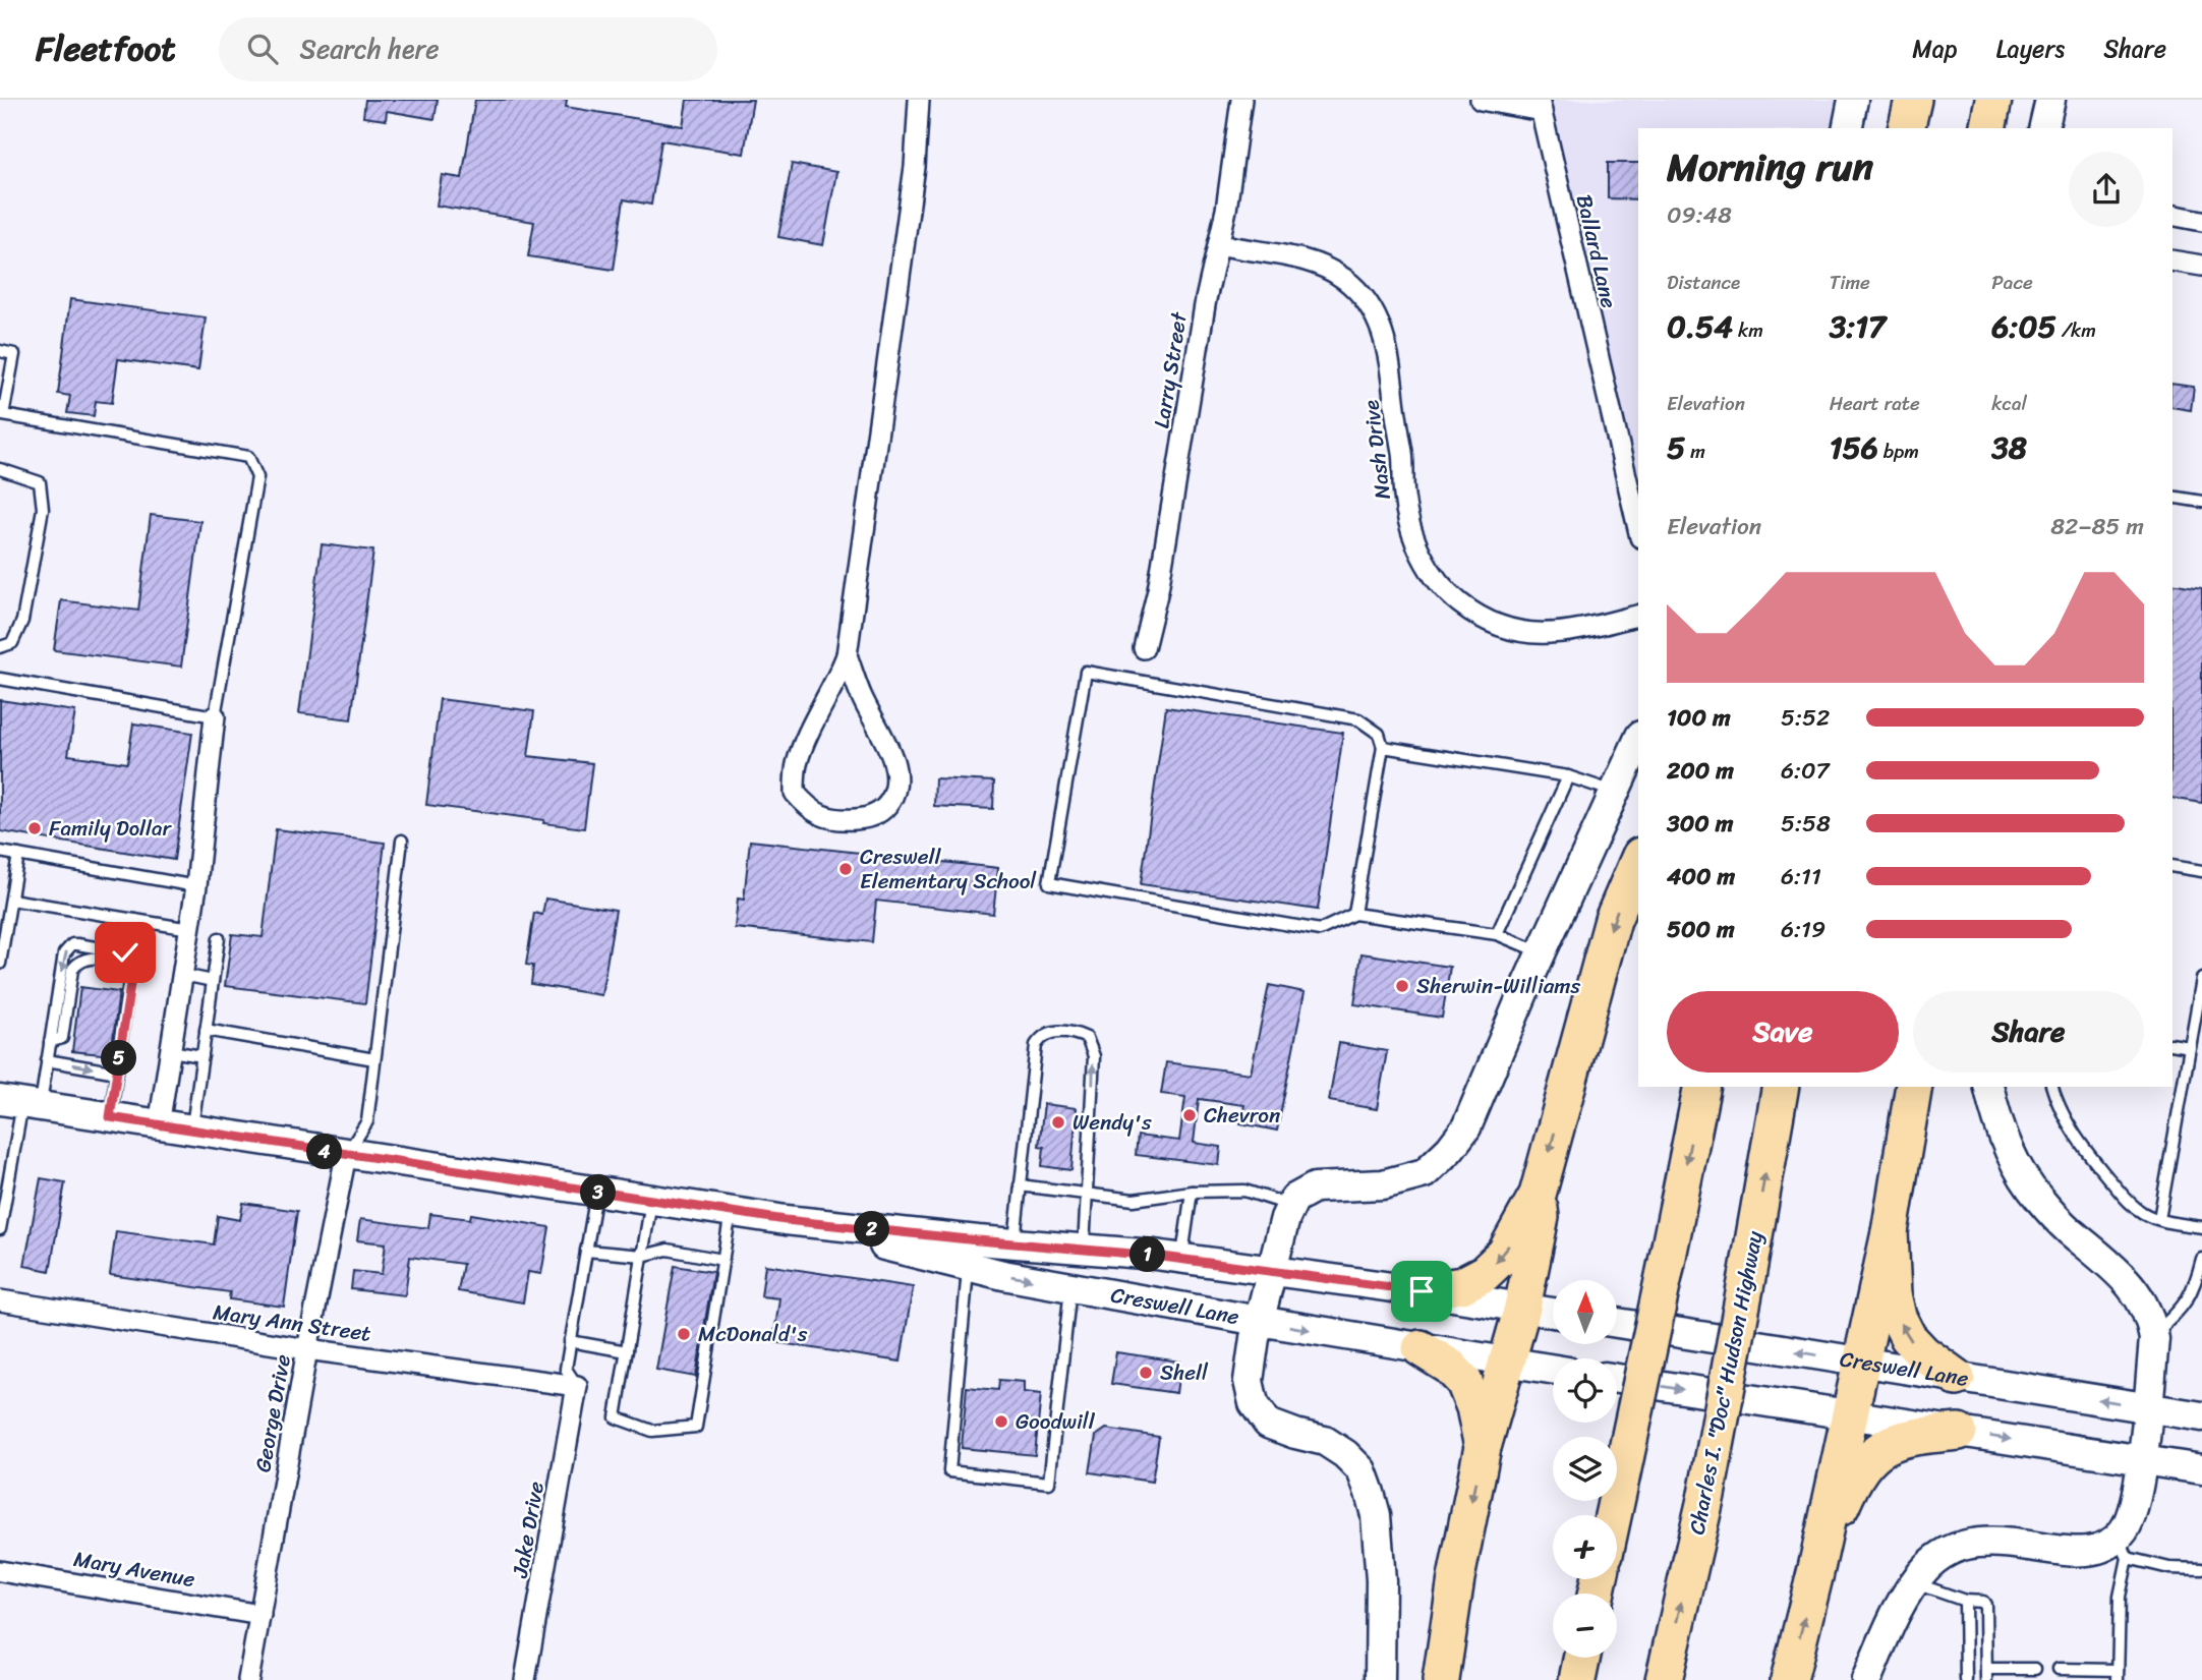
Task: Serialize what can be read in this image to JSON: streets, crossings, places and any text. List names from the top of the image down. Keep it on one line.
{"streets":{"highway":["Charles I. \"Doc\" Hudson Highway"],"main road":["Creswell Lane"],"street":["Ballard Lane","Larry Street","Nash Drive","Mary Ann Street","George Drive","Jake Drive","Mary Avenue"]},"crossings":[["Larry Street","Nash Drive"],["Creswell Lane","George Drive"],["Mary Ann Street","George Drive"],["Mary Ann Street","Jake Drive"],["George Drive","Mary Avenue"]],"places":["Family Dollar","Creswell Elementary School","Sherwin-Williams","Chevron","Wendy's","McDonald's","Shell","Goodwill"],"north":"top","page":{"header":"Fleetfoot","search":"Search here","nav":["Map","Layers","Share"],"heading":["Morning run","09:48"],"stats":[["Distance","0.54 km"],["Time","3:17"],["Pace","6:05 /km"],["Elevation","5 m"],["Heart rate","156 bpm"],["kcal","38"]],"chart":["Elevation","82–85 m"],"list":[{"name":"100 m","note":"5:52"},{"name":"200 m","note":"6:07"},{"name":"300 m","note":"5:58"},{"name":"400 m","note":"6:11"},{"name":"500 m","note":"6:19"}],"buttons":["Save","Share"],"pins":["5","4","3","2","1"],"map_buttons":["+","−"]}}
